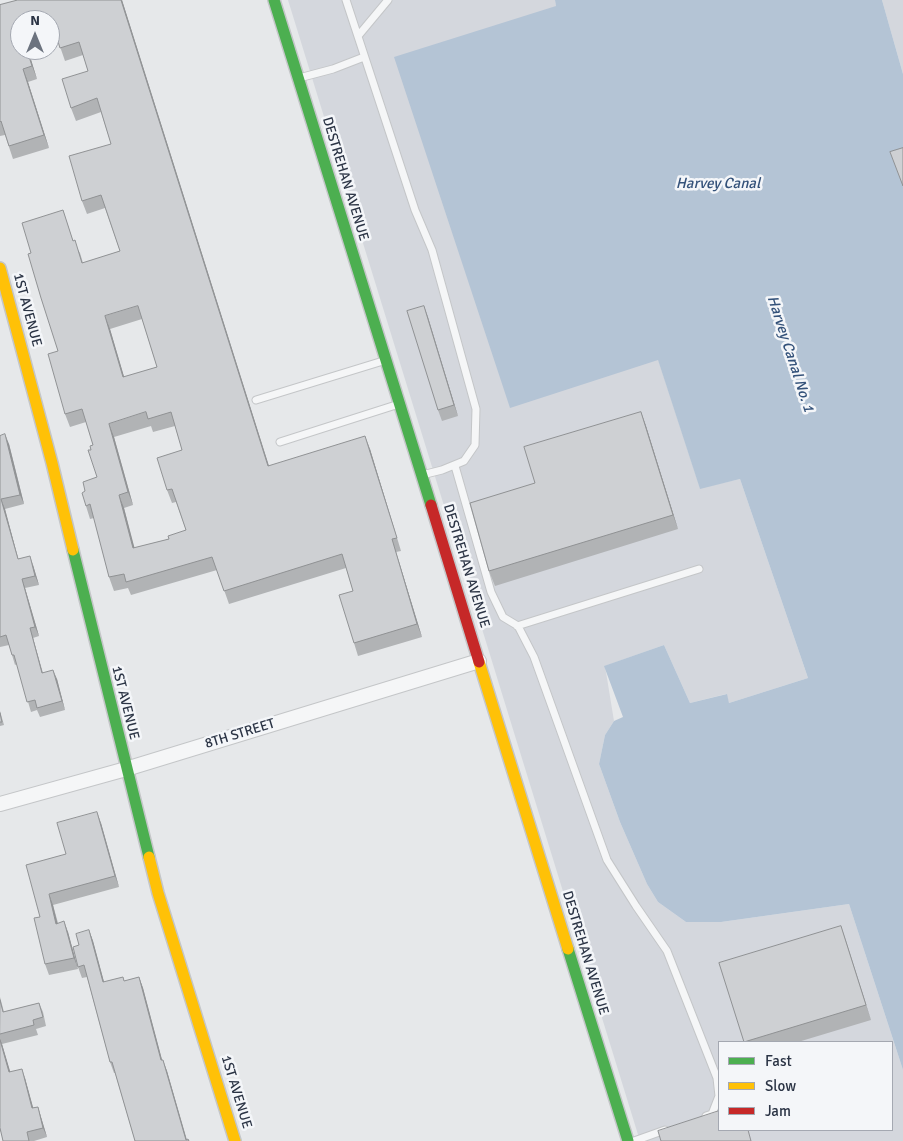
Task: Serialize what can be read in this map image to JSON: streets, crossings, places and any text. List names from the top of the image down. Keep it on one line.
{"streets":{"main road":["DESTREHAN AVENUE","1ST AVENUE"],"street":["8TH STREET"]},"crossings":[["DESTREHAN AVENUE","8TH STREET"],["1ST AVENUE","8TH STREET"]],"water":["Harvey Canal","Harvey Canal No. 1"],"legend":["Fast","Slow","Jam"],"north":"top"}
